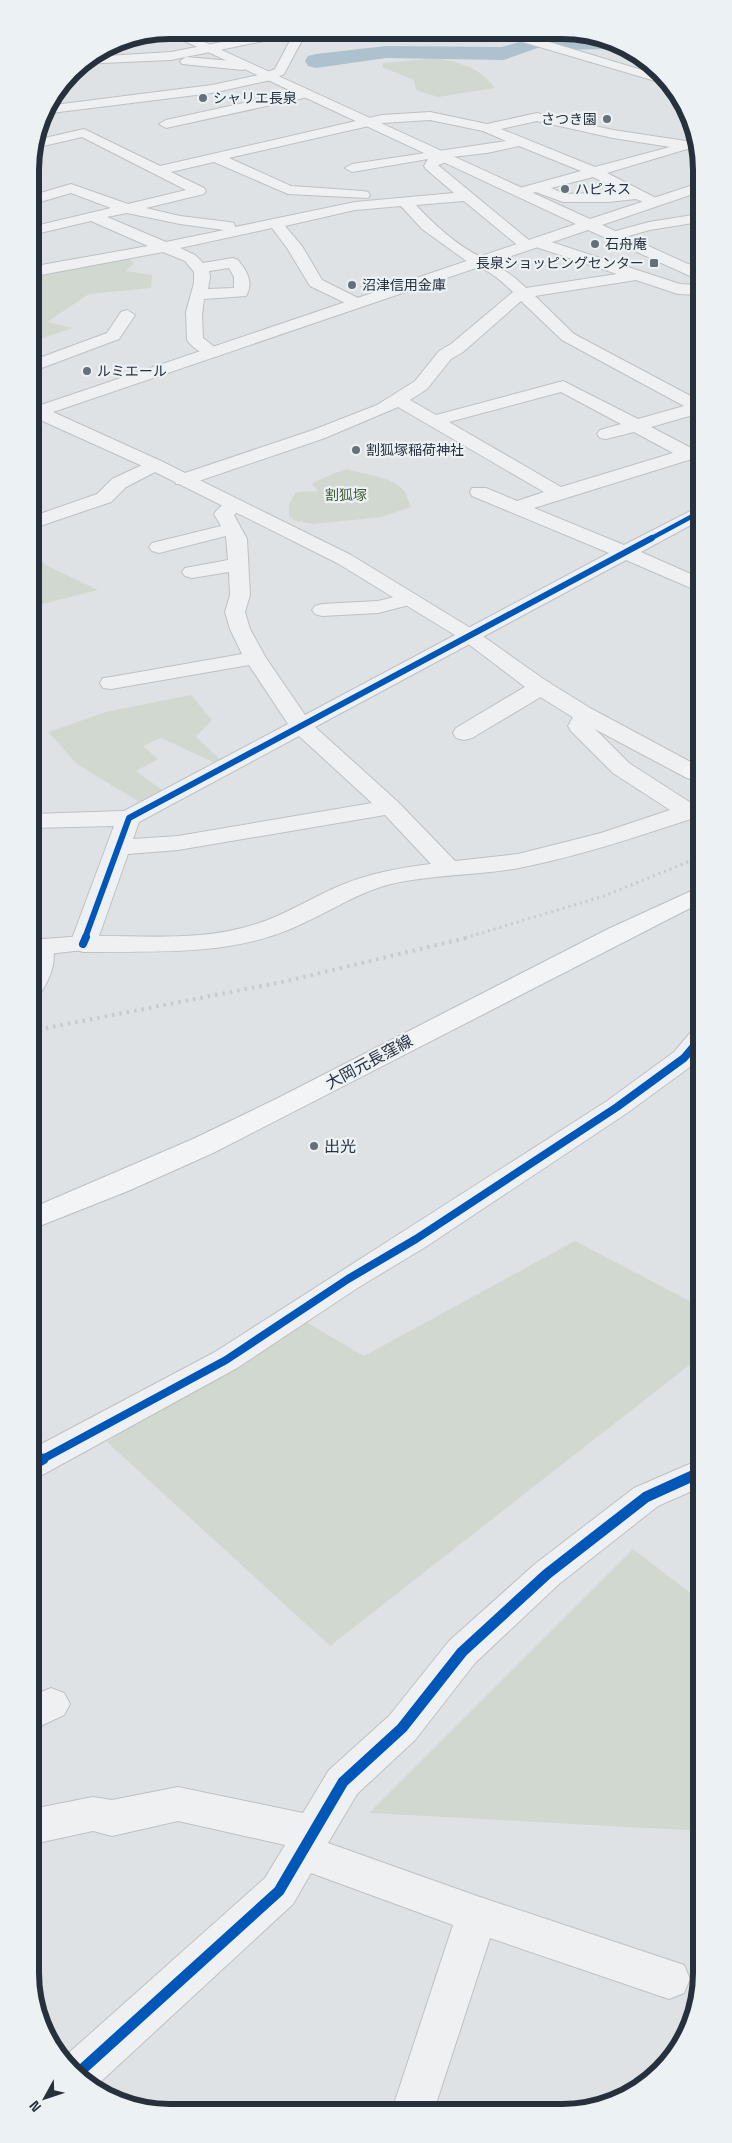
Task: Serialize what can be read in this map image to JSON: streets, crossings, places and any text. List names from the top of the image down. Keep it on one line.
{"streets":{"main road":["大岡元長窪線"]},"parks":["割狐塚"],"places":{"other":["シャリエ長泉","さつき園","ハピネス","石舟庵","沼津信用金庫","ルミエール","割狐塚稲荷神社","出光"],"transit":["長泉ショッピングセンター"]},"north":"bottom left"}
